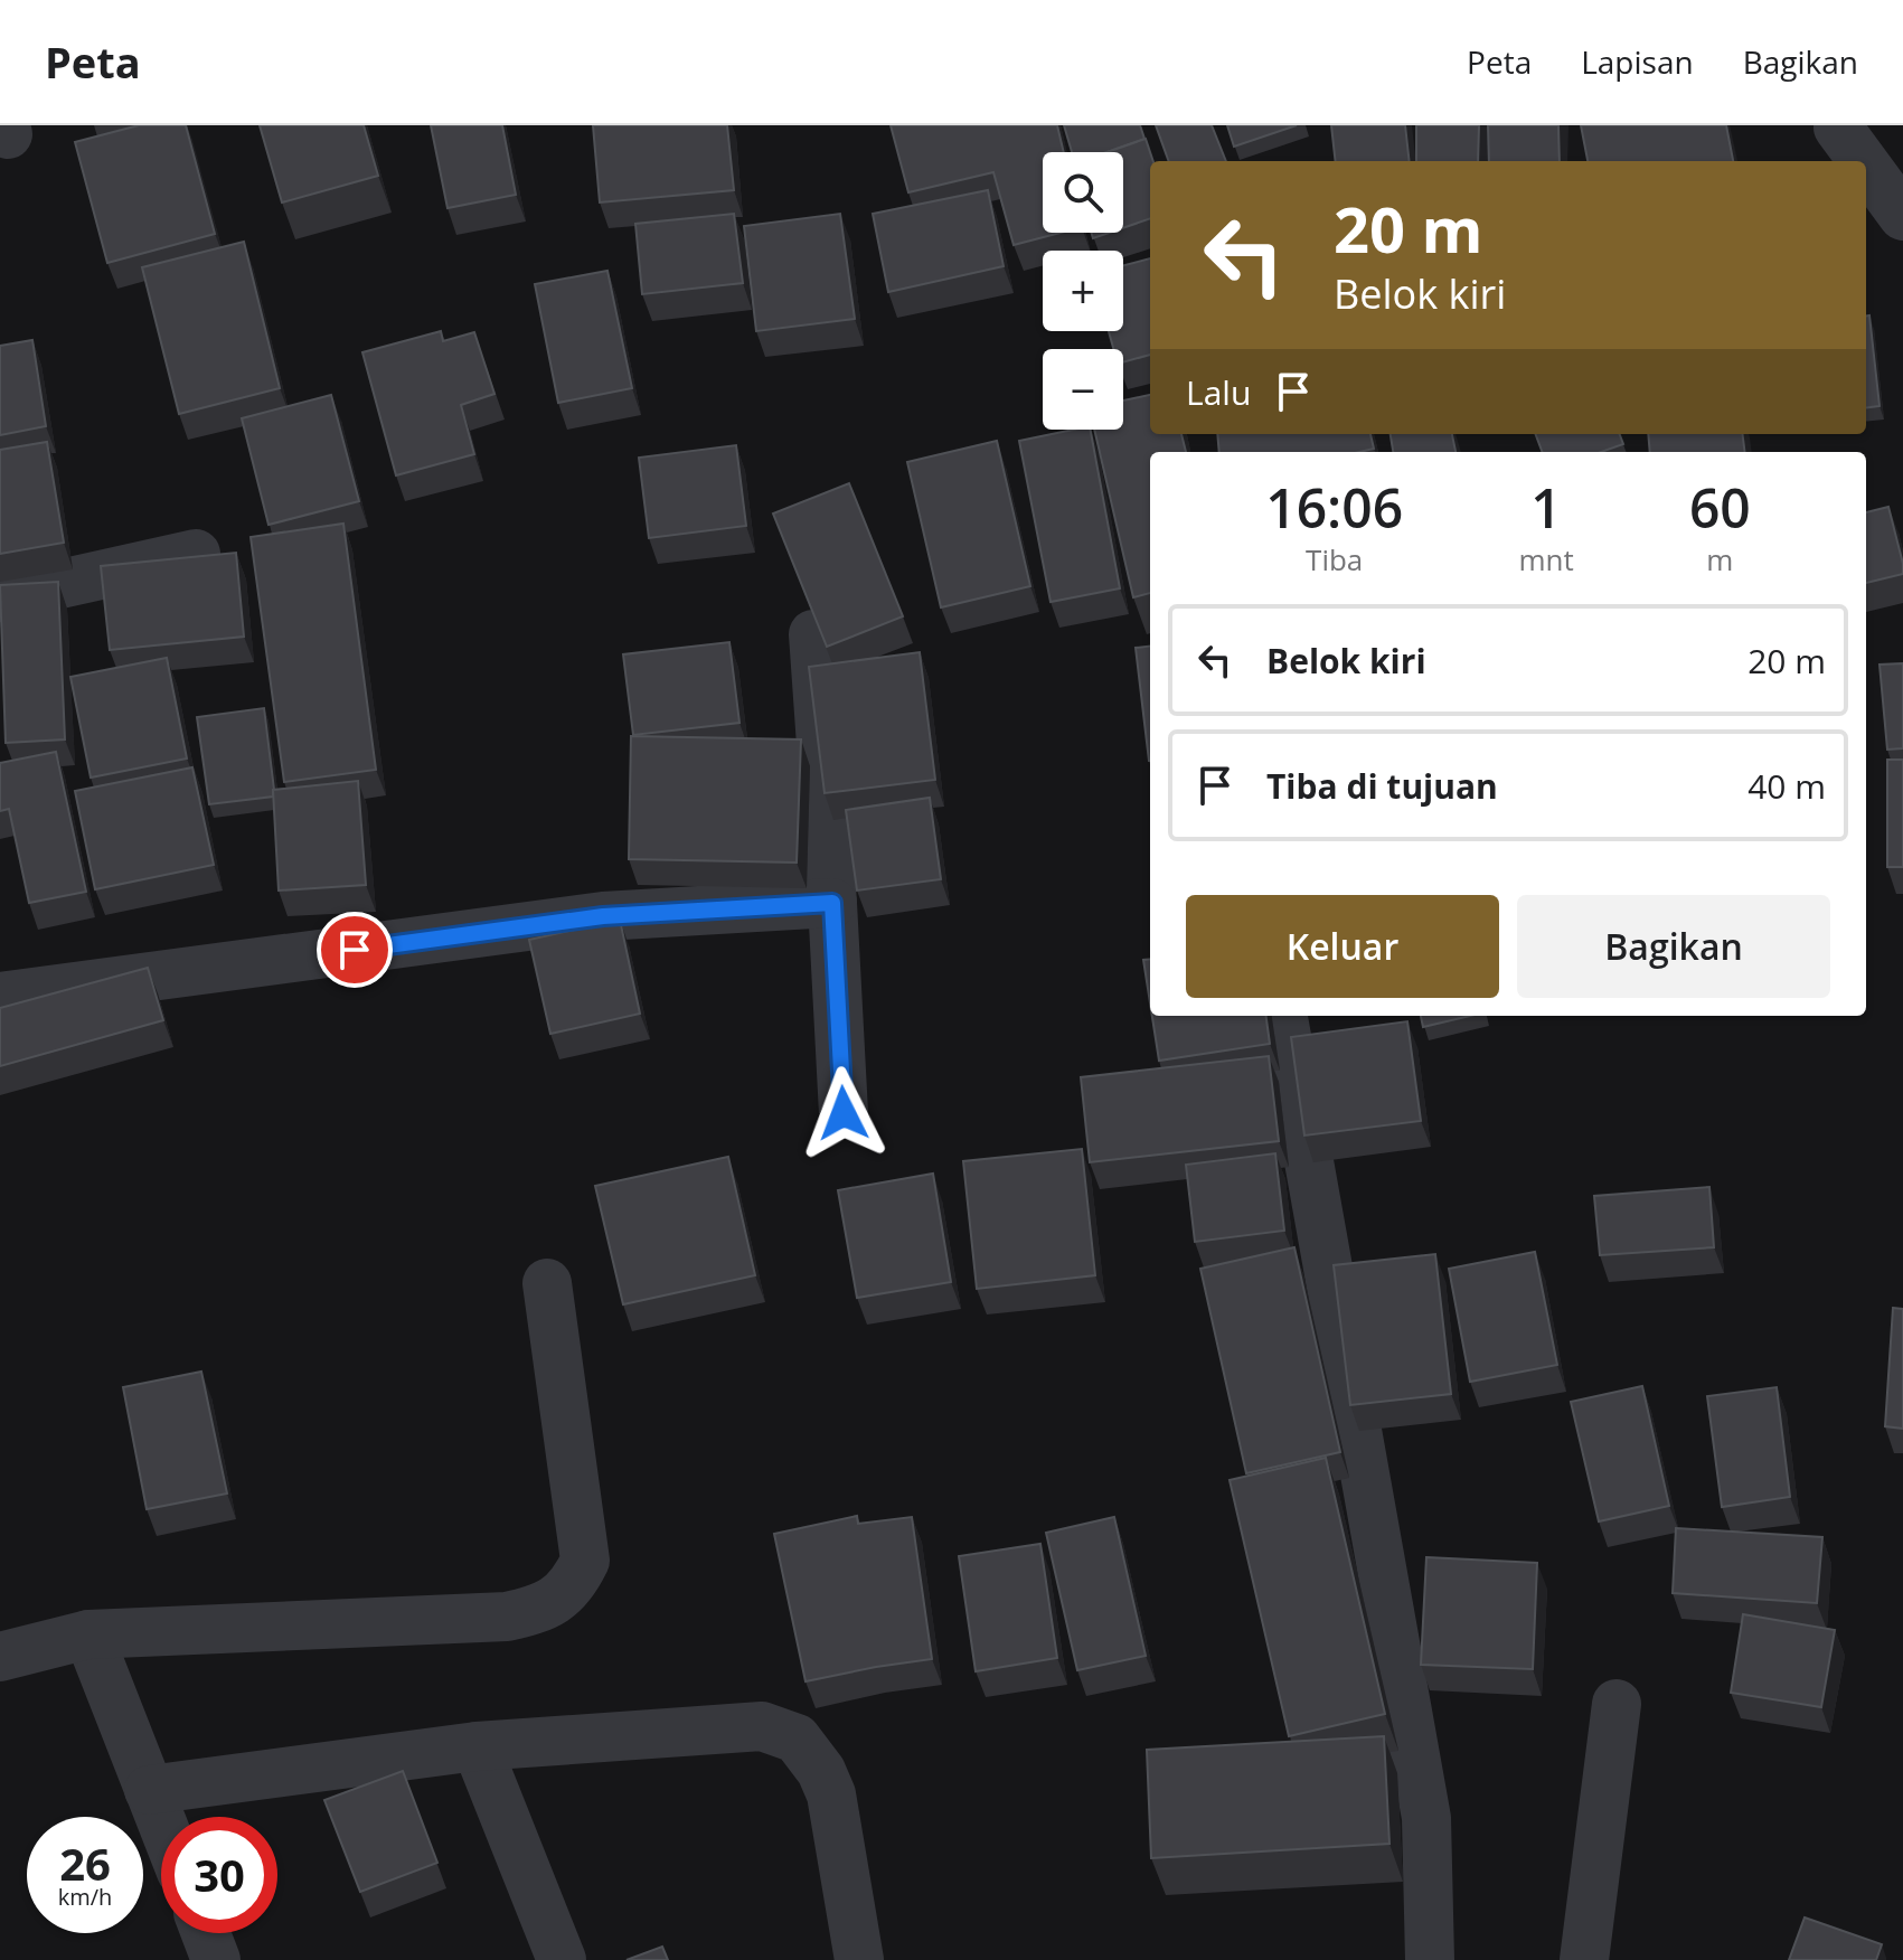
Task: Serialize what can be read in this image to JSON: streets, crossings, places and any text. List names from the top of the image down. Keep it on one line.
{"page":{"header":"Peta","nav":["Peta","Lapisan","Bagikan"],"map_buttons":["+","−"],"turn":["20 m","Belok kiri"],"then":"Lalu","eta":["16:06","Tiba","1","mnt","60","m"],"list":[{"name":"Belok kiri","value":"20 m"},{"name":"Tiba di tujuan","value":"40 m"}],"buttons":["Keluar","Bagikan"],"speed":"26 km/h","limit":"30"}}
